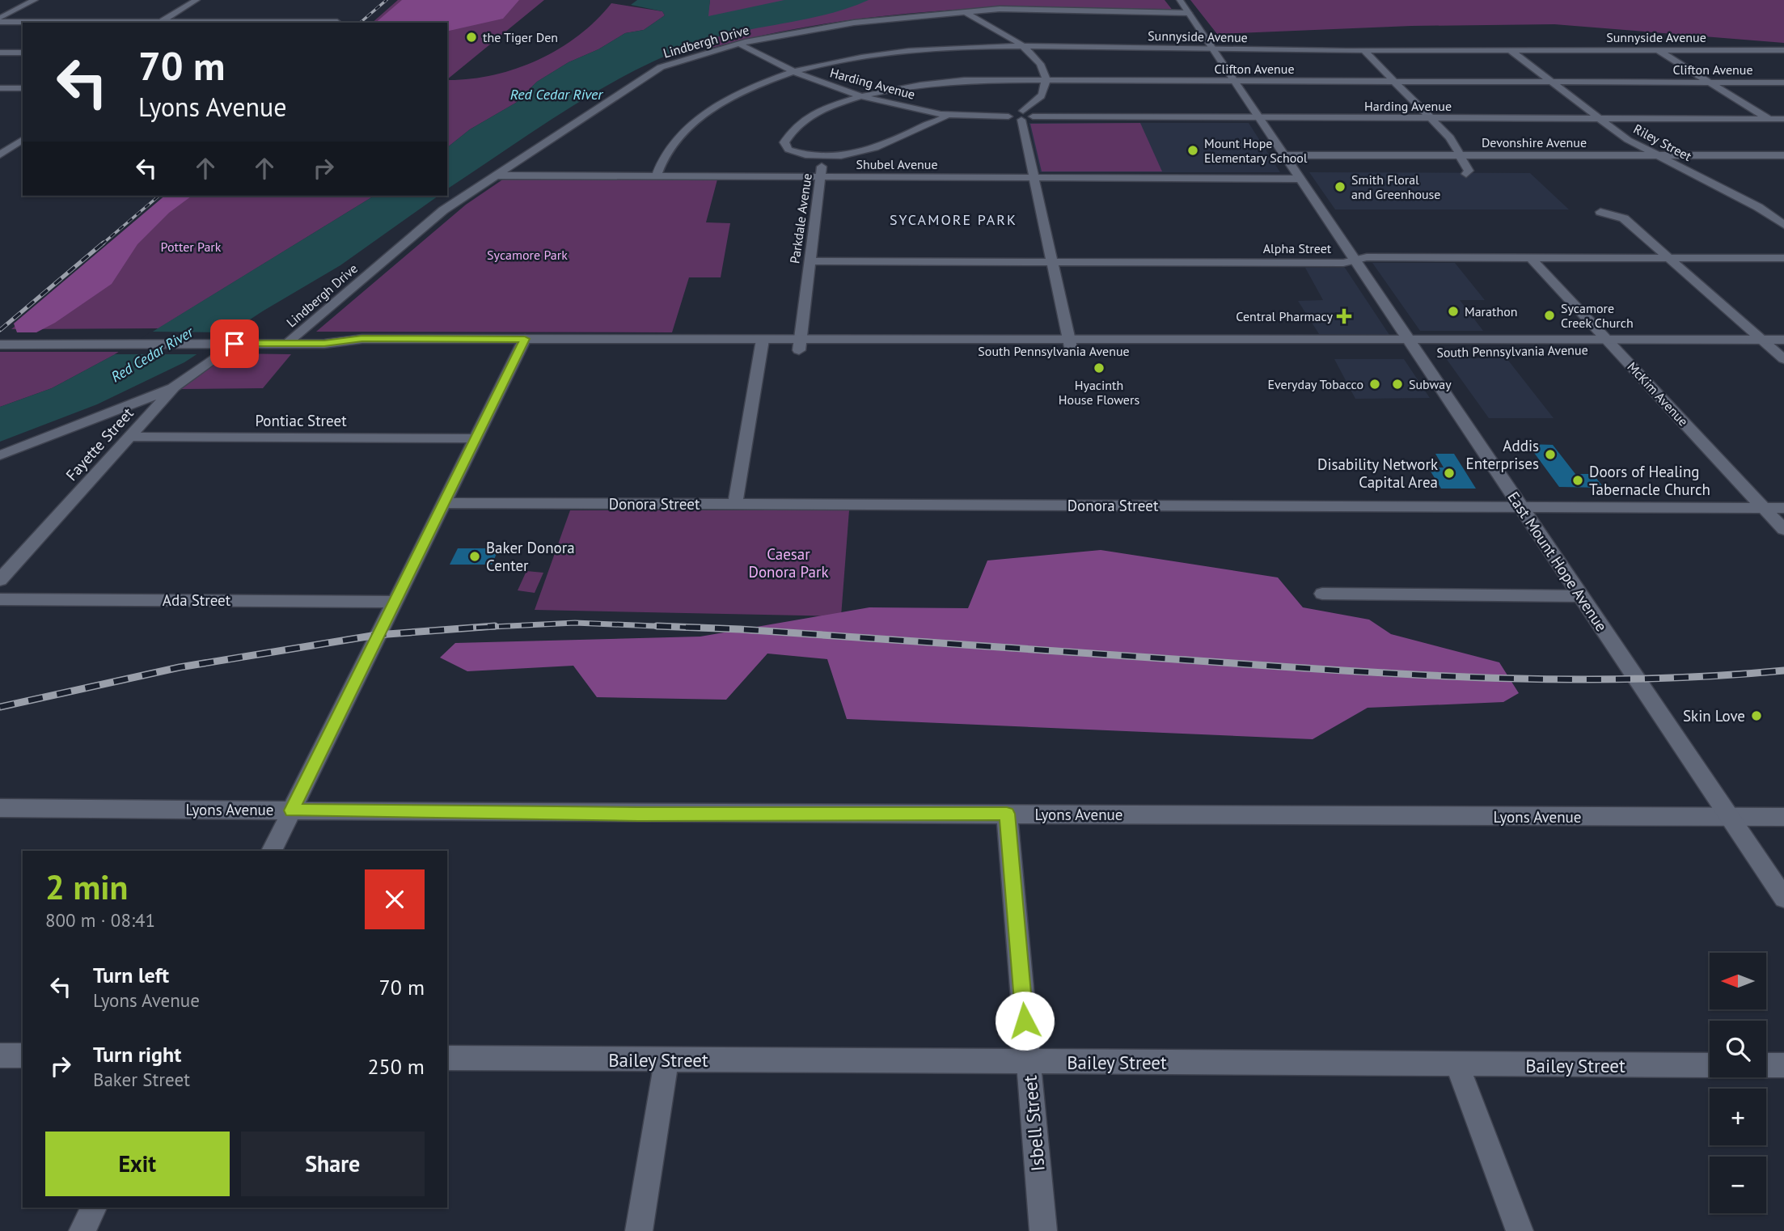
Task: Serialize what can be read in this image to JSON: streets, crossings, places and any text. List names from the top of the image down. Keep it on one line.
{"streets":{"street":["Sunnyside Avenue","Lindbergh Drive","Clifton Avenue","Harding Avenue","Devonshire Avenue","Riley Street","Shubel Avenue","Parkdale Avenue","Alpha Street","South Pennsylvania Avenue","McKim Avenue","Pontiac Street","Fayette Street","Donora Street","East Mount Hope Avenue","Ada Street","Lyons Avenue","Bailey Street","Isbell Street"]},"crossings":[["Sunnyside Avenue","Harding Avenue"],["Sunnyside Avenue","Riley Street"],["Sunnyside Avenue","Shubel Avenue"],["Sunnyside Avenue","East Mount Hope Avenue"],["Lindbergh Drive","Harding Avenue"],["Lindbergh Drive","Shubel Avenue"],["Lindbergh Drive","South Pennsylvania Avenue"],["Lindbergh Drive","East Mount Hope Avenue"],["Clifton Avenue","Harding Avenue"],["Clifton Avenue","Riley Street"],["Clifton Avenue","Parkdale Avenue"],["Clifton Avenue","East Mount Hope Avenue"],["Harding Avenue","Riley Street"],["Harding Avenue","Parkdale Avenue"],["Harding Avenue","East Mount Hope Avenue"],["Devonshire Avenue","Riley Street"],["Devonshire Avenue","East Mount Hope Avenue"],["Shubel Avenue","Parkdale Avenue"],["Shubel Avenue","East Mount Hope Avenue"],["Parkdale Avenue","Alpha Street"],["Parkdale Avenue","South Pennsylvania Avenue"],["Alpha Street","McKim Avenue"],["Alpha Street","East Mount Hope Avenue"],["South Pennsylvania Avenue","McKim Avenue"],["South Pennsylvania Avenue","Fayette Street"],["South Pennsylvania Avenue","East Mount Hope Avenue"],["McKim Avenue","Donora Street"],["Pontiac Street","Fayette Street"],["Donora Street","East Mount Hope Avenue"],["East Mount Hope Avenue","Lyons Avenue"],["Lyons Avenue","Isbell Street"],["Bailey Street","Isbell Street"]],"districts":["SYCAMORE PARK"],"water":["Red Cedar River"],"parks":["Potter Park","Sycamore Park","Caesar Donora Park"],"places":{"other":["the Tiger Den","Mount Hope Elementary School","Smith Floral and Greenhouse","Marathon","Sycamore Creek Church","Hyacinth House Flowers","Everyday Tobacco","Subway","Addis Enterprises","Disability Network Capital Area","Doors of Healing Tabernacle Church","Baker Donora Center","Skin Love"],"health":["Central Pharmacy"]},"north":"left","page":{"turn":["70 m","Lyons Avenue"],"heading":["2 min","800 m · 08:41"],"list":[{"name":"Turn left","note":"Lyons Avenue","value":"70 m"},{"name":"Turn right","note":"Baker Street","value":"250 m"}],"map_buttons":["+","−"],"buttons":["Exit","Share"]}}
